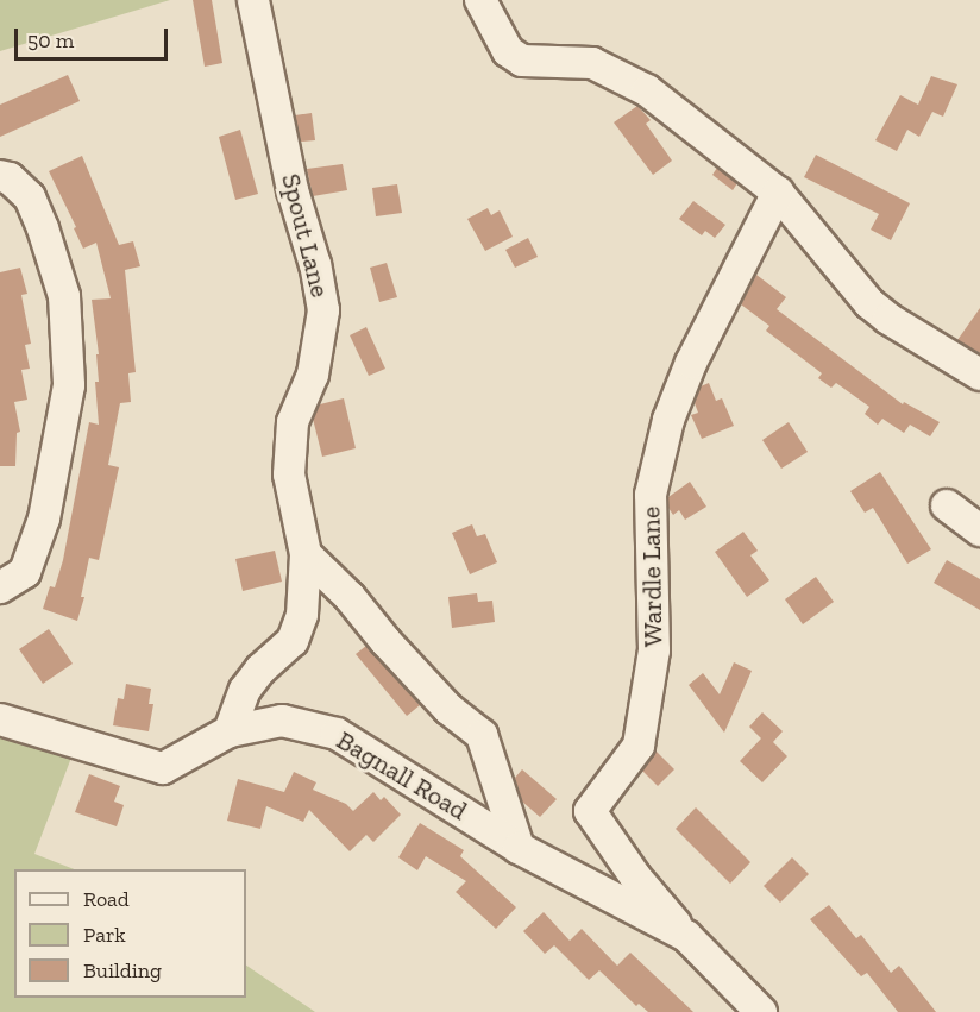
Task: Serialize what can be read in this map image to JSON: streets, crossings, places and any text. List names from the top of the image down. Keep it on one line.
{"streets":{"street":["Spout Lane","Wardle Lane","Bagnall Road"]},"crossings":[["Spout Lane","Bagnall Road"],["Wardle Lane","Bagnall Road"]],"legend":["Road","Park","Building"],"scale_bar":"50 m"}
